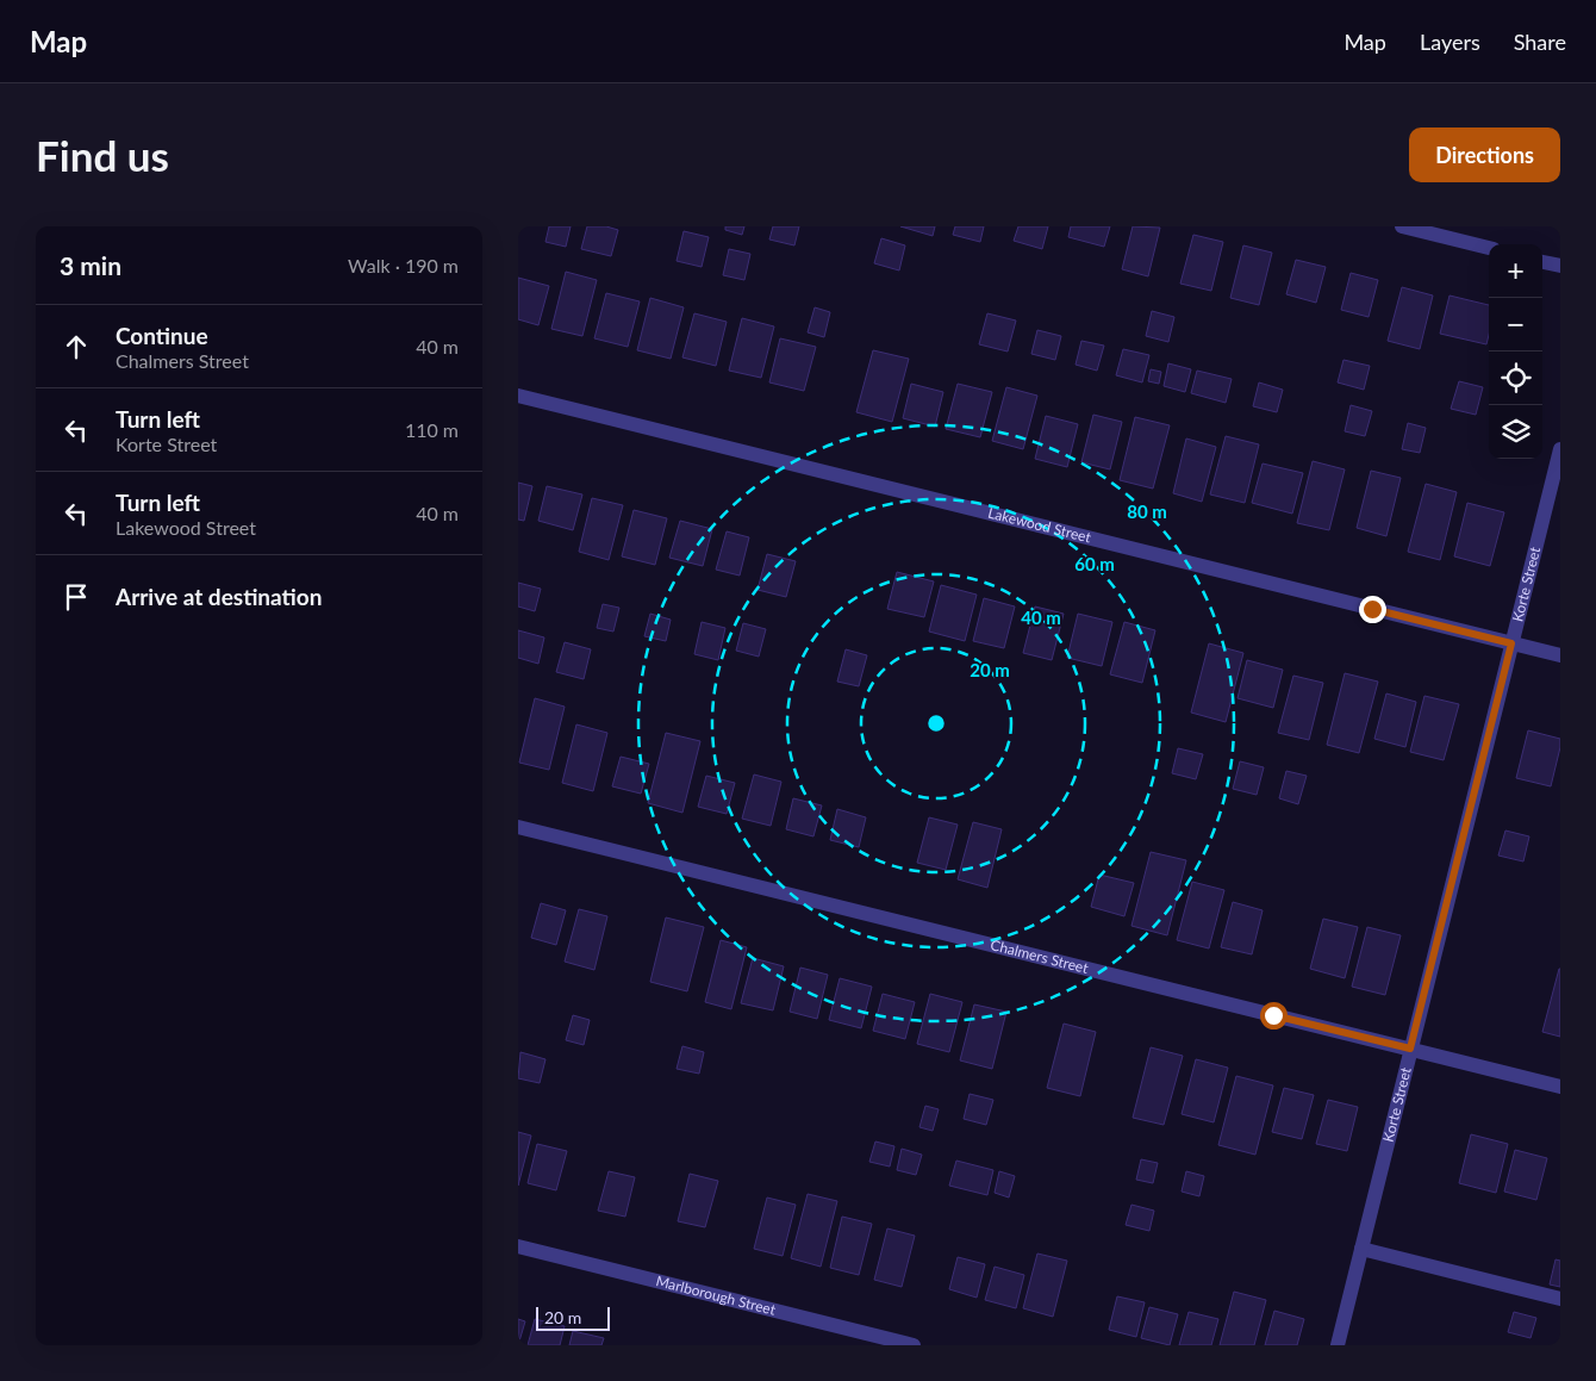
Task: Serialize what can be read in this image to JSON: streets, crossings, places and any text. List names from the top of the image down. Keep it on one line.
{"streets":{"street":["Lakewood Street","Korte Street","Chalmers Street","Marlborough Street"]},"crossings":[["Lakewood Street","Korte Street"],["Korte Street","Chalmers Street"]],"scale_bar":"20 m","page":{"header":"Map","nav":["Map","Layers","Share"],"buttons":"Directions","title":"Find us","heading":["3 min","Walk · 190 m"],"map_buttons":["+","−"],"list":[["Continue","Chalmers Street","40 m"],["Turn left","Korte Street","110 m"],["Turn left","Lakewood Street","40 m"],"Arrive at destination"],"scale":"20 m"},"rings":["80 m","60 m","40 m","20 m"]}
